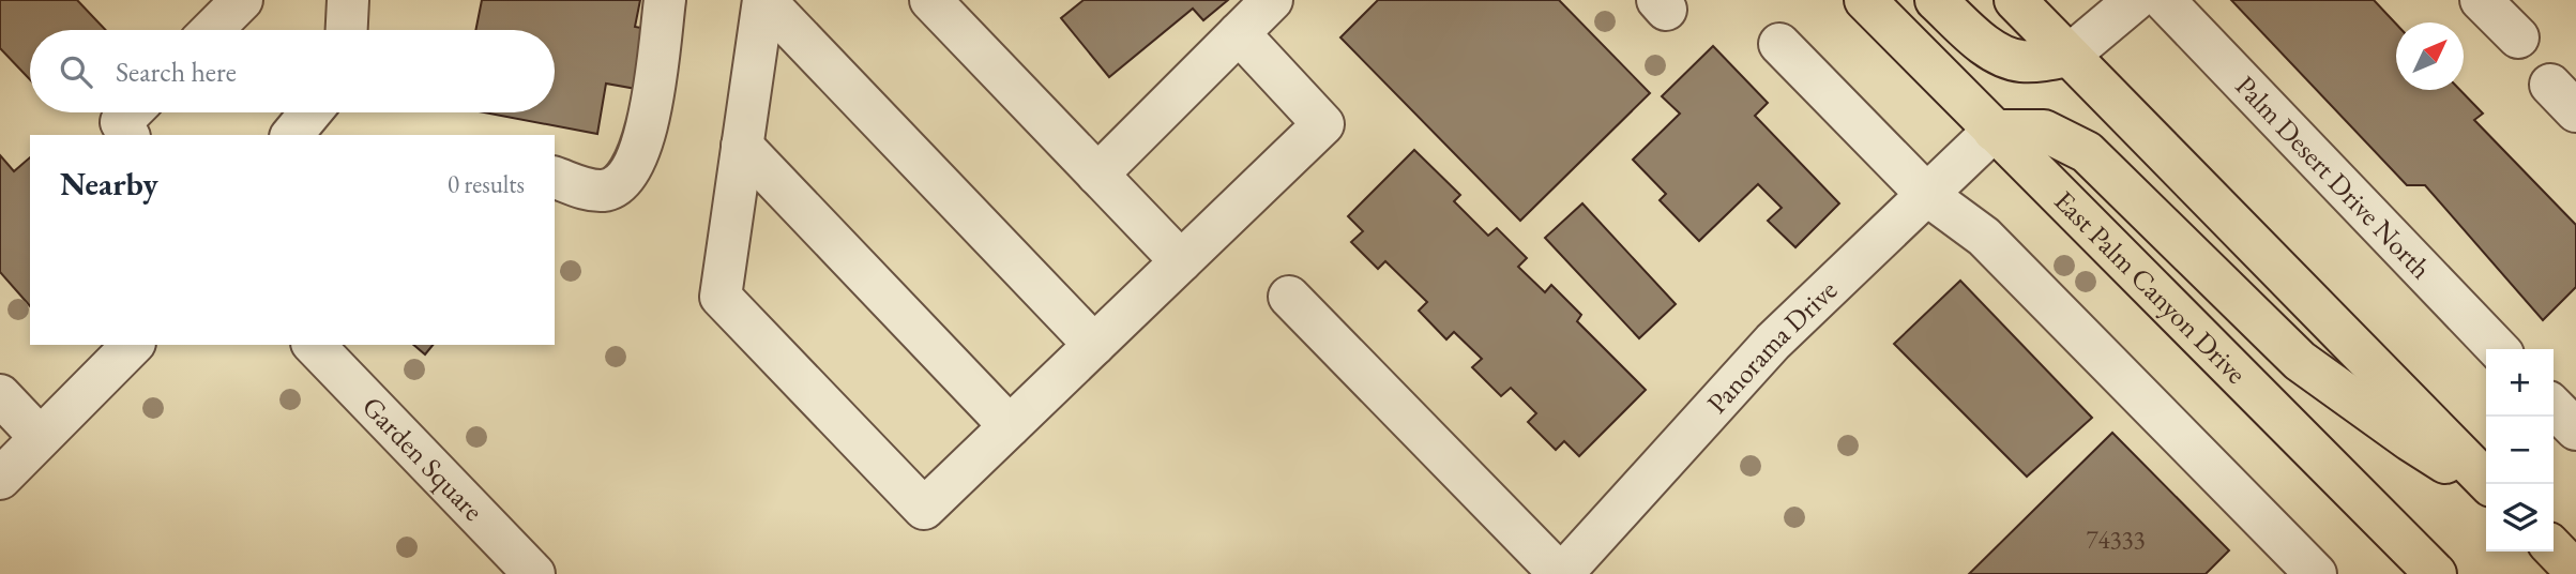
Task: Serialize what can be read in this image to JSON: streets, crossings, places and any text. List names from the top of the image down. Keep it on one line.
{"streets":{"main road":["East Palm Canyon Drive"],"street":["Palm Desert Drive North","Panorama Drive","Garden Square"]},"crossings":[["East Palm Canyon Drive","Panorama Drive"]],"house_numbers":["74333"],"north":"top right","page":{"search":"Search here","heading":["Nearby","0 results"],"map_buttons":["+","−"]}}
